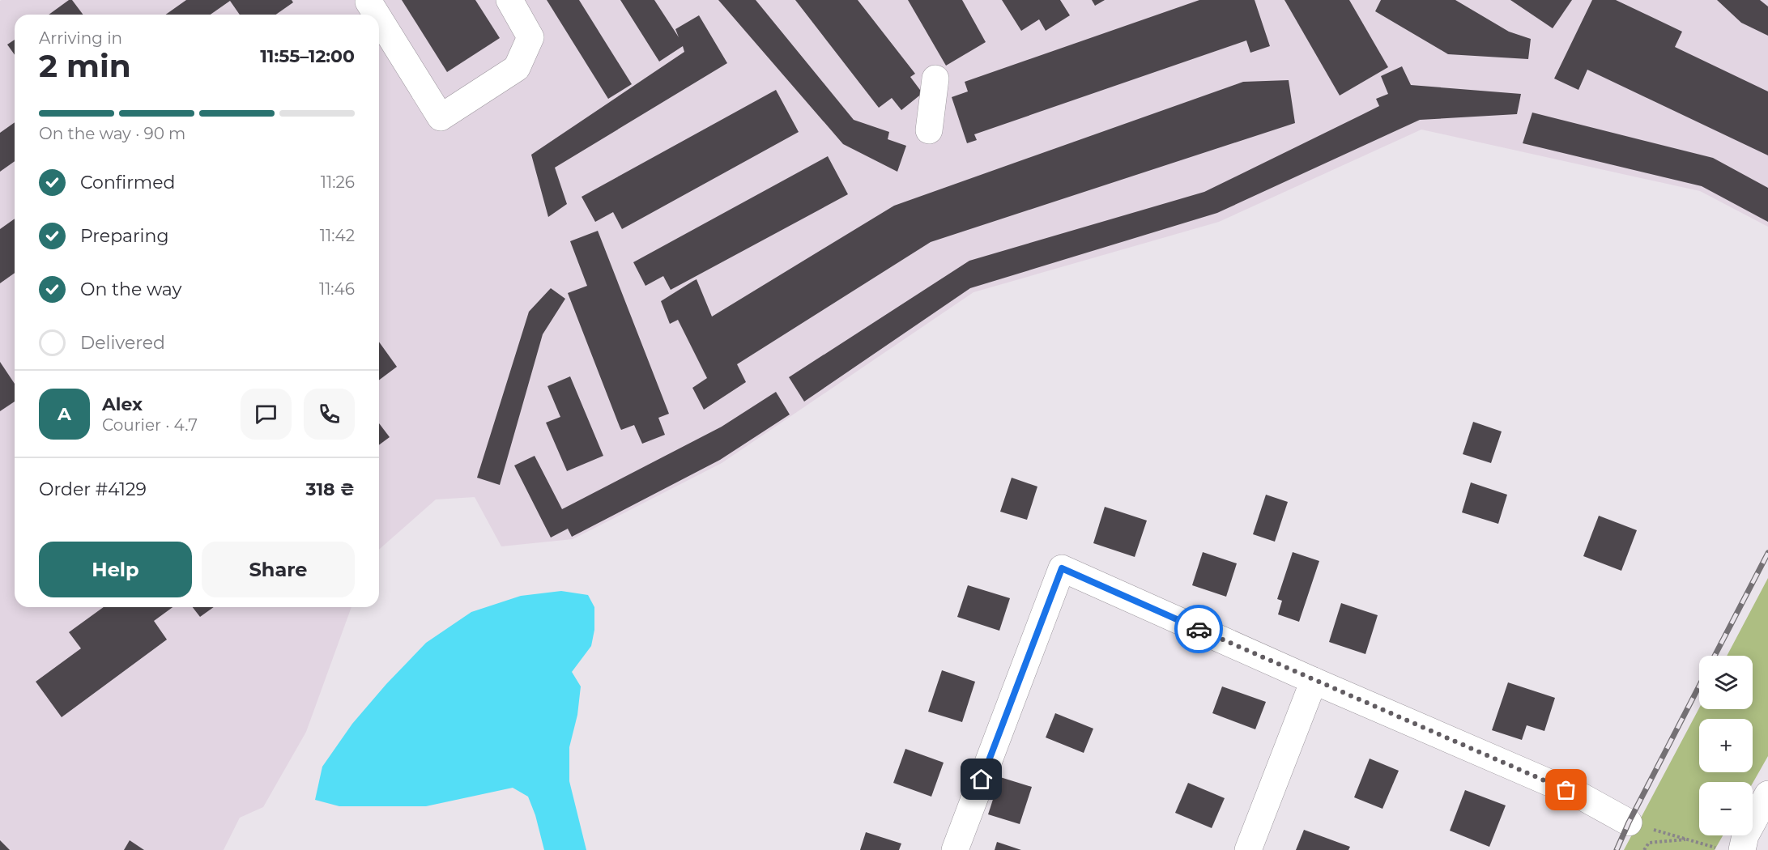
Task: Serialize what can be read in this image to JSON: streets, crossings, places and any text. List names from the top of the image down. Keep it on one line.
{"page":{"heading":["2 min","Arriving in","11:55–12:00"],"panel":["Alex","Courier · 4.7","Order #4129","318 ₴"],"bar":"On the way · 90 m","list":[["Confirmed","11:26"],["Preparing","11:42"],["On the way","11:46"],"Delivered"],"round":"A","buttons":["Help","Share"],"map_buttons":["+","−"]}}
